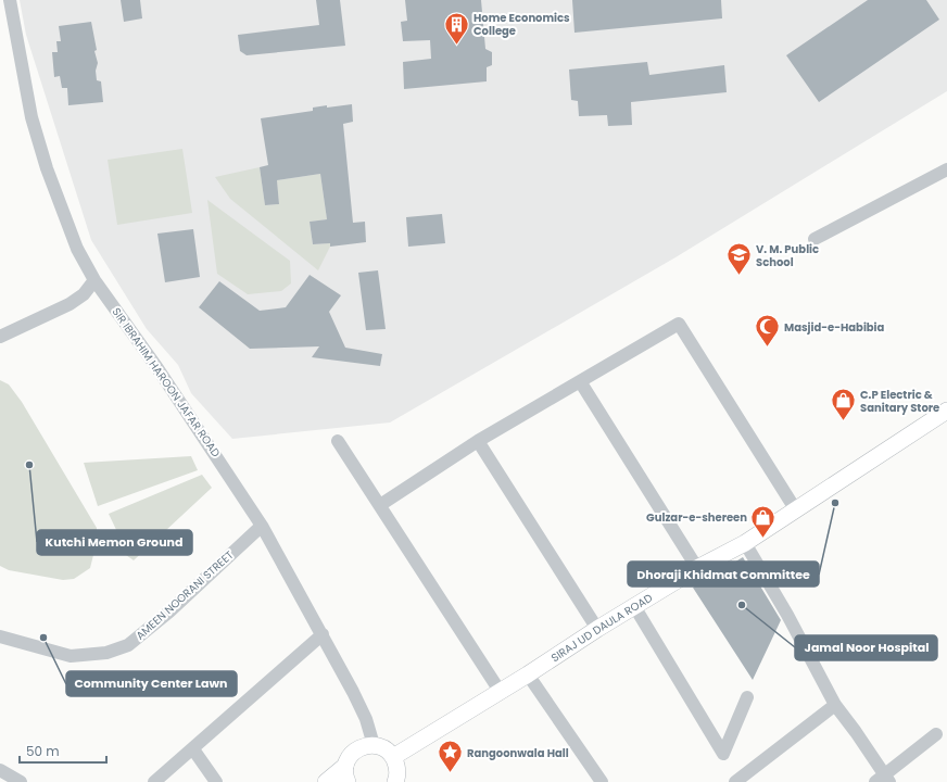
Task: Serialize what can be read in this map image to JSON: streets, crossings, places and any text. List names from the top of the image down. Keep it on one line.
{"streets":{"main road":["SIRAJ UD DAULA ROAD"],"street":["SIR IBRAHIM HAROON JAFAR ROAD","AMEEN NOORANI STREET"]},"crossings":[["SIR IBRAHIM HAROON JAFAR ROAD","AMEEN NOORANI STREET"]],"places":{"building":["Home Economics College"],"school or university":["V. M. Public School"],"mosque":["Masjid-e-Habibia"],"shop":["C.P Electric & Sanitary Store","Gulzar-e-shereen"],"other":["Kutchi Memon Ground","Dhoraji Khidmat Committee","Jamal Noor Hospital","Community Center Lawn"],"place":["Rangoonwala Hall"]},"scale_bar":"50 m"}
